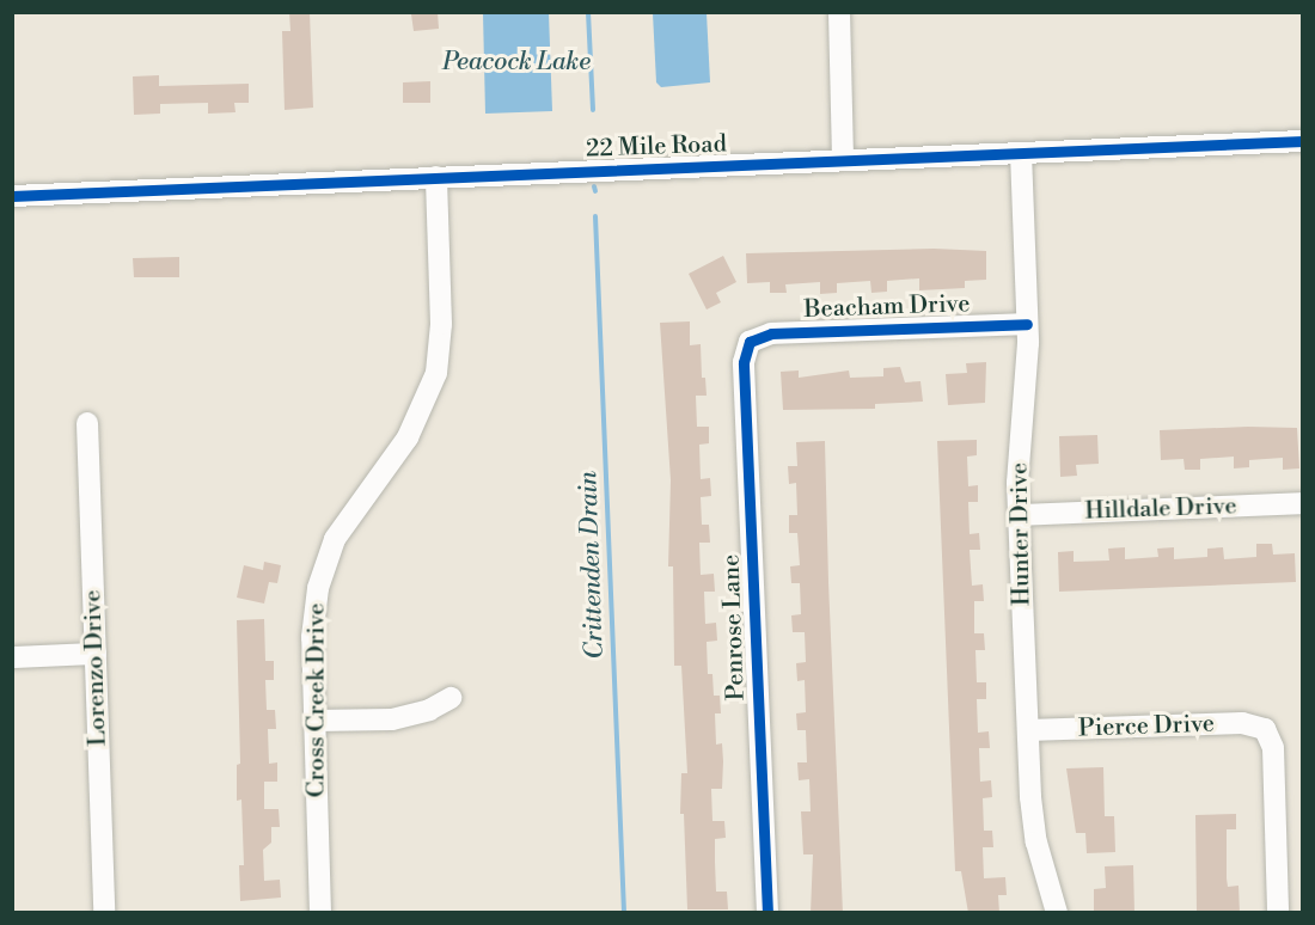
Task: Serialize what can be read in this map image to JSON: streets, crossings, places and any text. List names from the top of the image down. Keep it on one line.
{"streets":{"street":["22 Mile Road","Beacham Drive","Hilldale Drive","Hunter Drive","Penrose Lane","Lorenzo Drive","Cross Creek Drive","Pierce Drive"]},"crossings":[["22 Mile Road","Hunter Drive"],["22 Mile Road","Cross Creek Drive"],["Beacham Drive","Hunter Drive"],["Beacham Drive","Penrose Lane"],["Hilldale Drive","Hunter Drive"],["Hunter Drive","Pierce Drive"]],"water":["Peacock Lake","Crittenden Drain"]}
